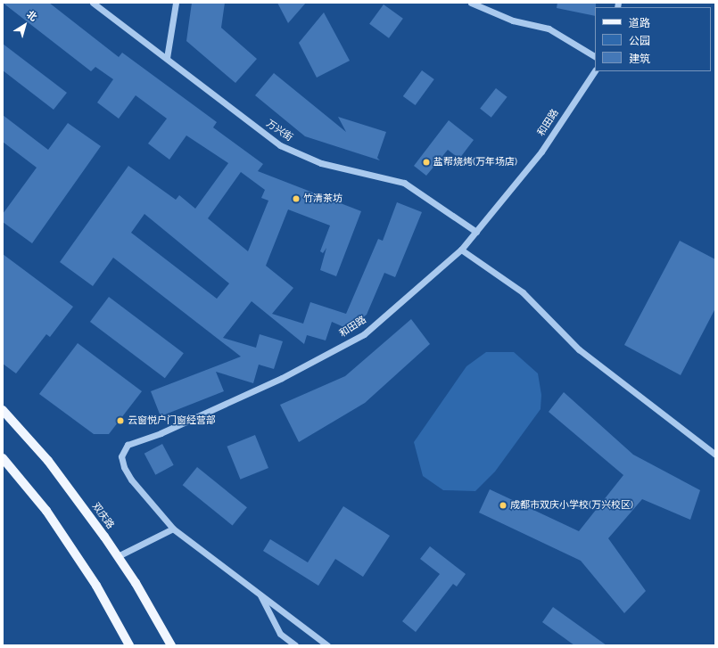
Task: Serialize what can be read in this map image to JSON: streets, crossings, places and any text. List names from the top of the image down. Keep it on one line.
{"streets":{"main road":["双庆路"],"street":["和田路","万兴街"]},"crossings":[["和田路","万兴街"]],"places":["盐帮烧烤(万年场店)","竹清茶坊","云窗悦户门窗经营部","成都市双庆小学校(万兴校区)"],"legend":["道路","公园","建筑"],"north":"top right"}
